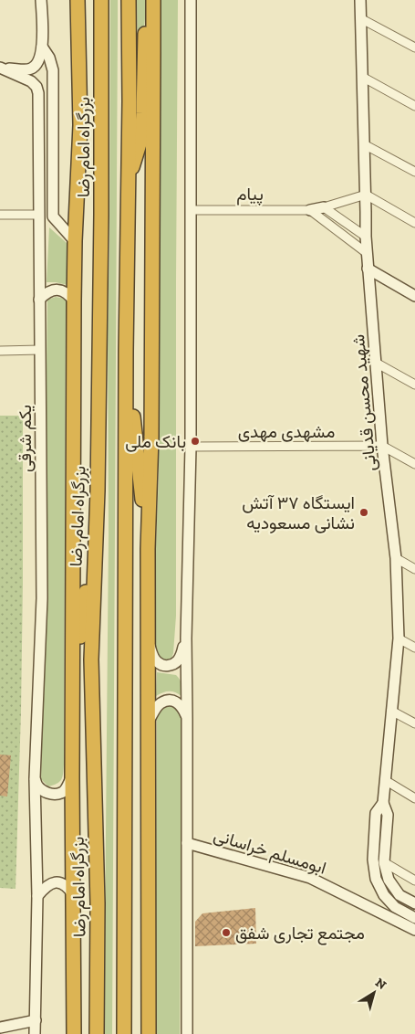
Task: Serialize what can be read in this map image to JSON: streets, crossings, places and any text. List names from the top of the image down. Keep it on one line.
{"streets":{"highway":["بزرگراه امام رضا"],"main road":["پیام","شهید محسن قدیانی","یکم شرقی","ابومسلم خراسانی"],"street":["مشهدی مهدی"]},"crossings":[["پیام","شهید محسن قدیانی"],["شهید محسن قدیانی","مشهدی مهدی"]],"places":["بانک ملی","ایستگاه ۳۷ آتش نشانی مسعودیه","مجتمع تجاری شفق"],"north":"top right"}
